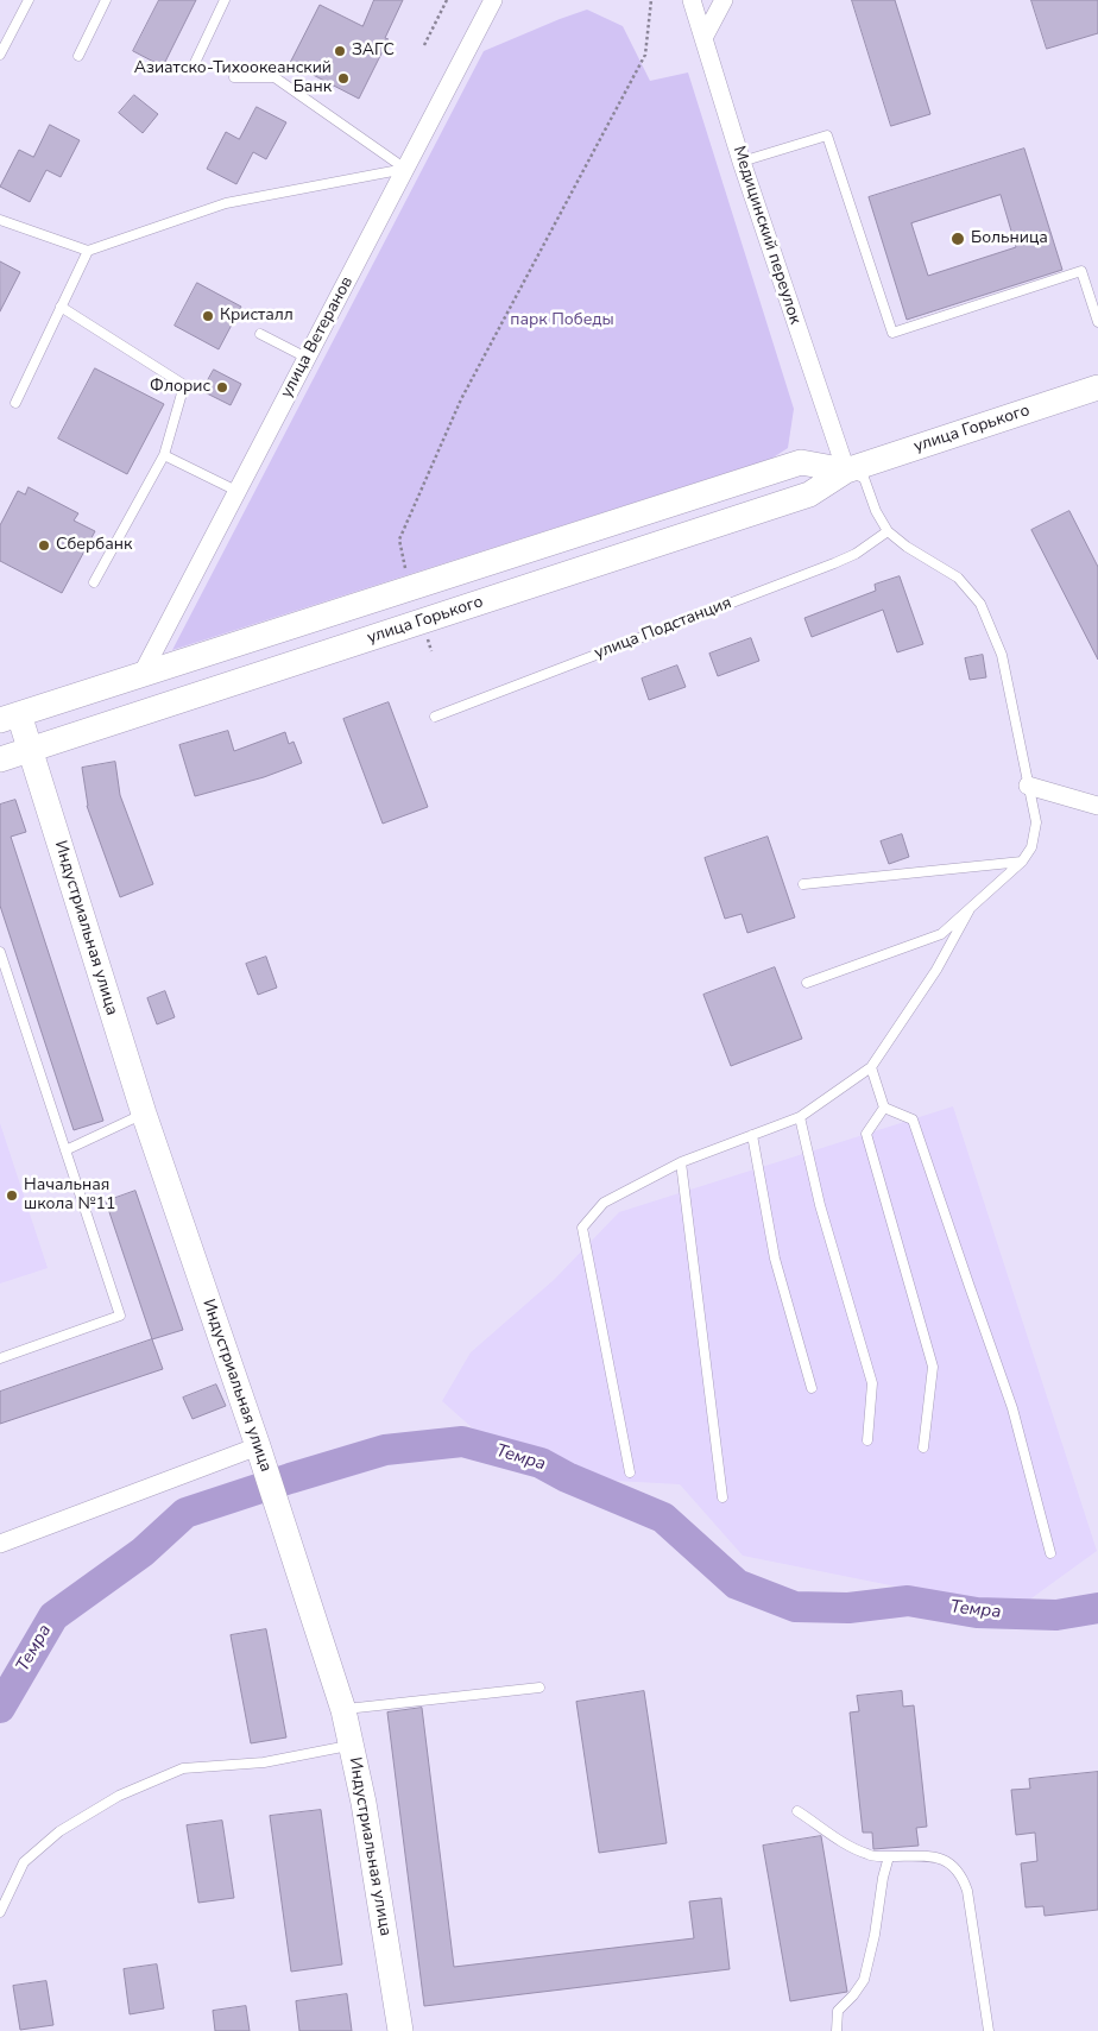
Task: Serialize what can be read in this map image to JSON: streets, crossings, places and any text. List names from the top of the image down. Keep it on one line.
{"streets":{"main road":["улица Горького","Индустриальная улица"],"street":["Медицинский переулок","улица Ветеранов"],"lane":["улица Подстанция"]},"crossings":[["Медицинский переулок","улица Горького"],["улица Ветеранов","улица Горького"],["улица Горького","Индустриальная улица"]],"water":["Темра"],"parks":["парк Победы"],"places":["ЗАГС","Азиатско-Тихоокеанский Банк","Больница","Кристалл","Флорис","Сбербанк","Начальная школа №11"]}
